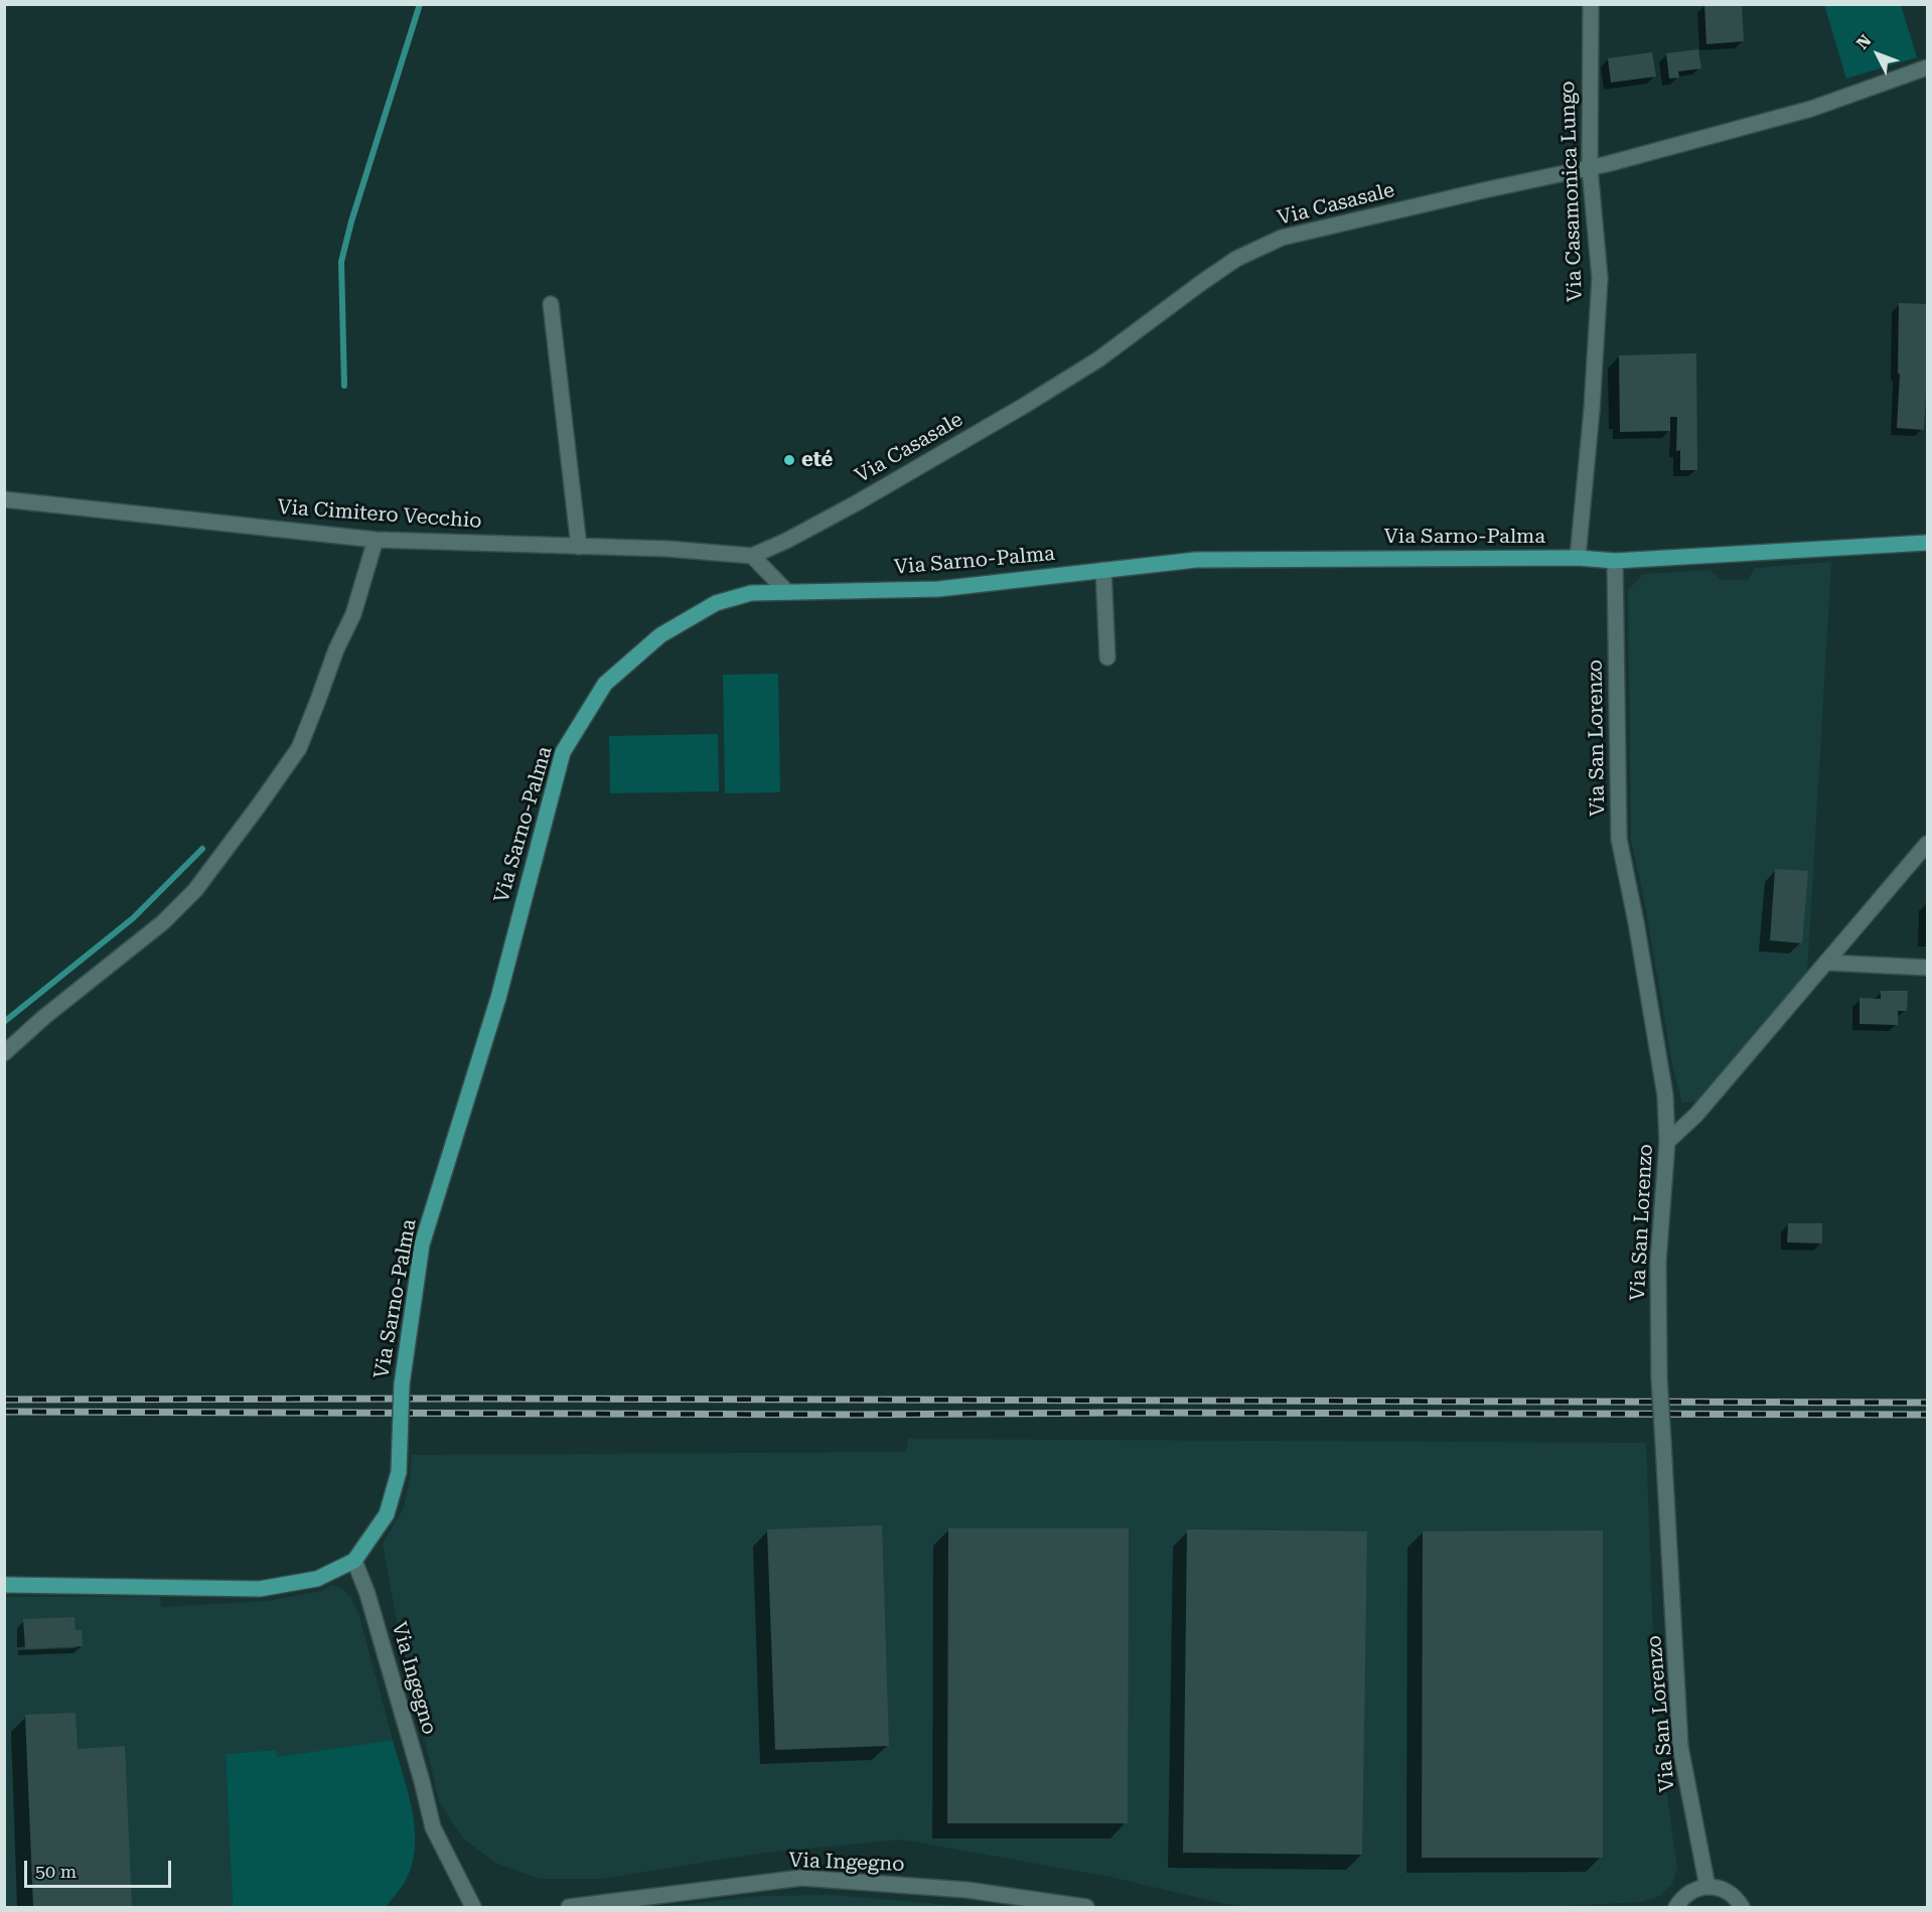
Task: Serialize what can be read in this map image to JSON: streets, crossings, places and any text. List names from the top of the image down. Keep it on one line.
{"streets":{"main road":["Via Sarno-Palma"],"street":["Via Casamonica Lungo","Via Casasale","Via Cimitero Vecchio","Via San Lorenzo","Via Ingegno"]},"crossings":[["Via Casamonica Lungo","Via Casasale"],["Via Casamonica Lungo","Via Sarno-Palma"],["Via Casasale","Via Cimitero Vecchio"],["Via Sarno-Palma","Via San Lorenzo"],["Via Sarno-Palma","Via Ingegno"]],"places":["eté"],"scale_bar":"50 m","north":"top left"}
